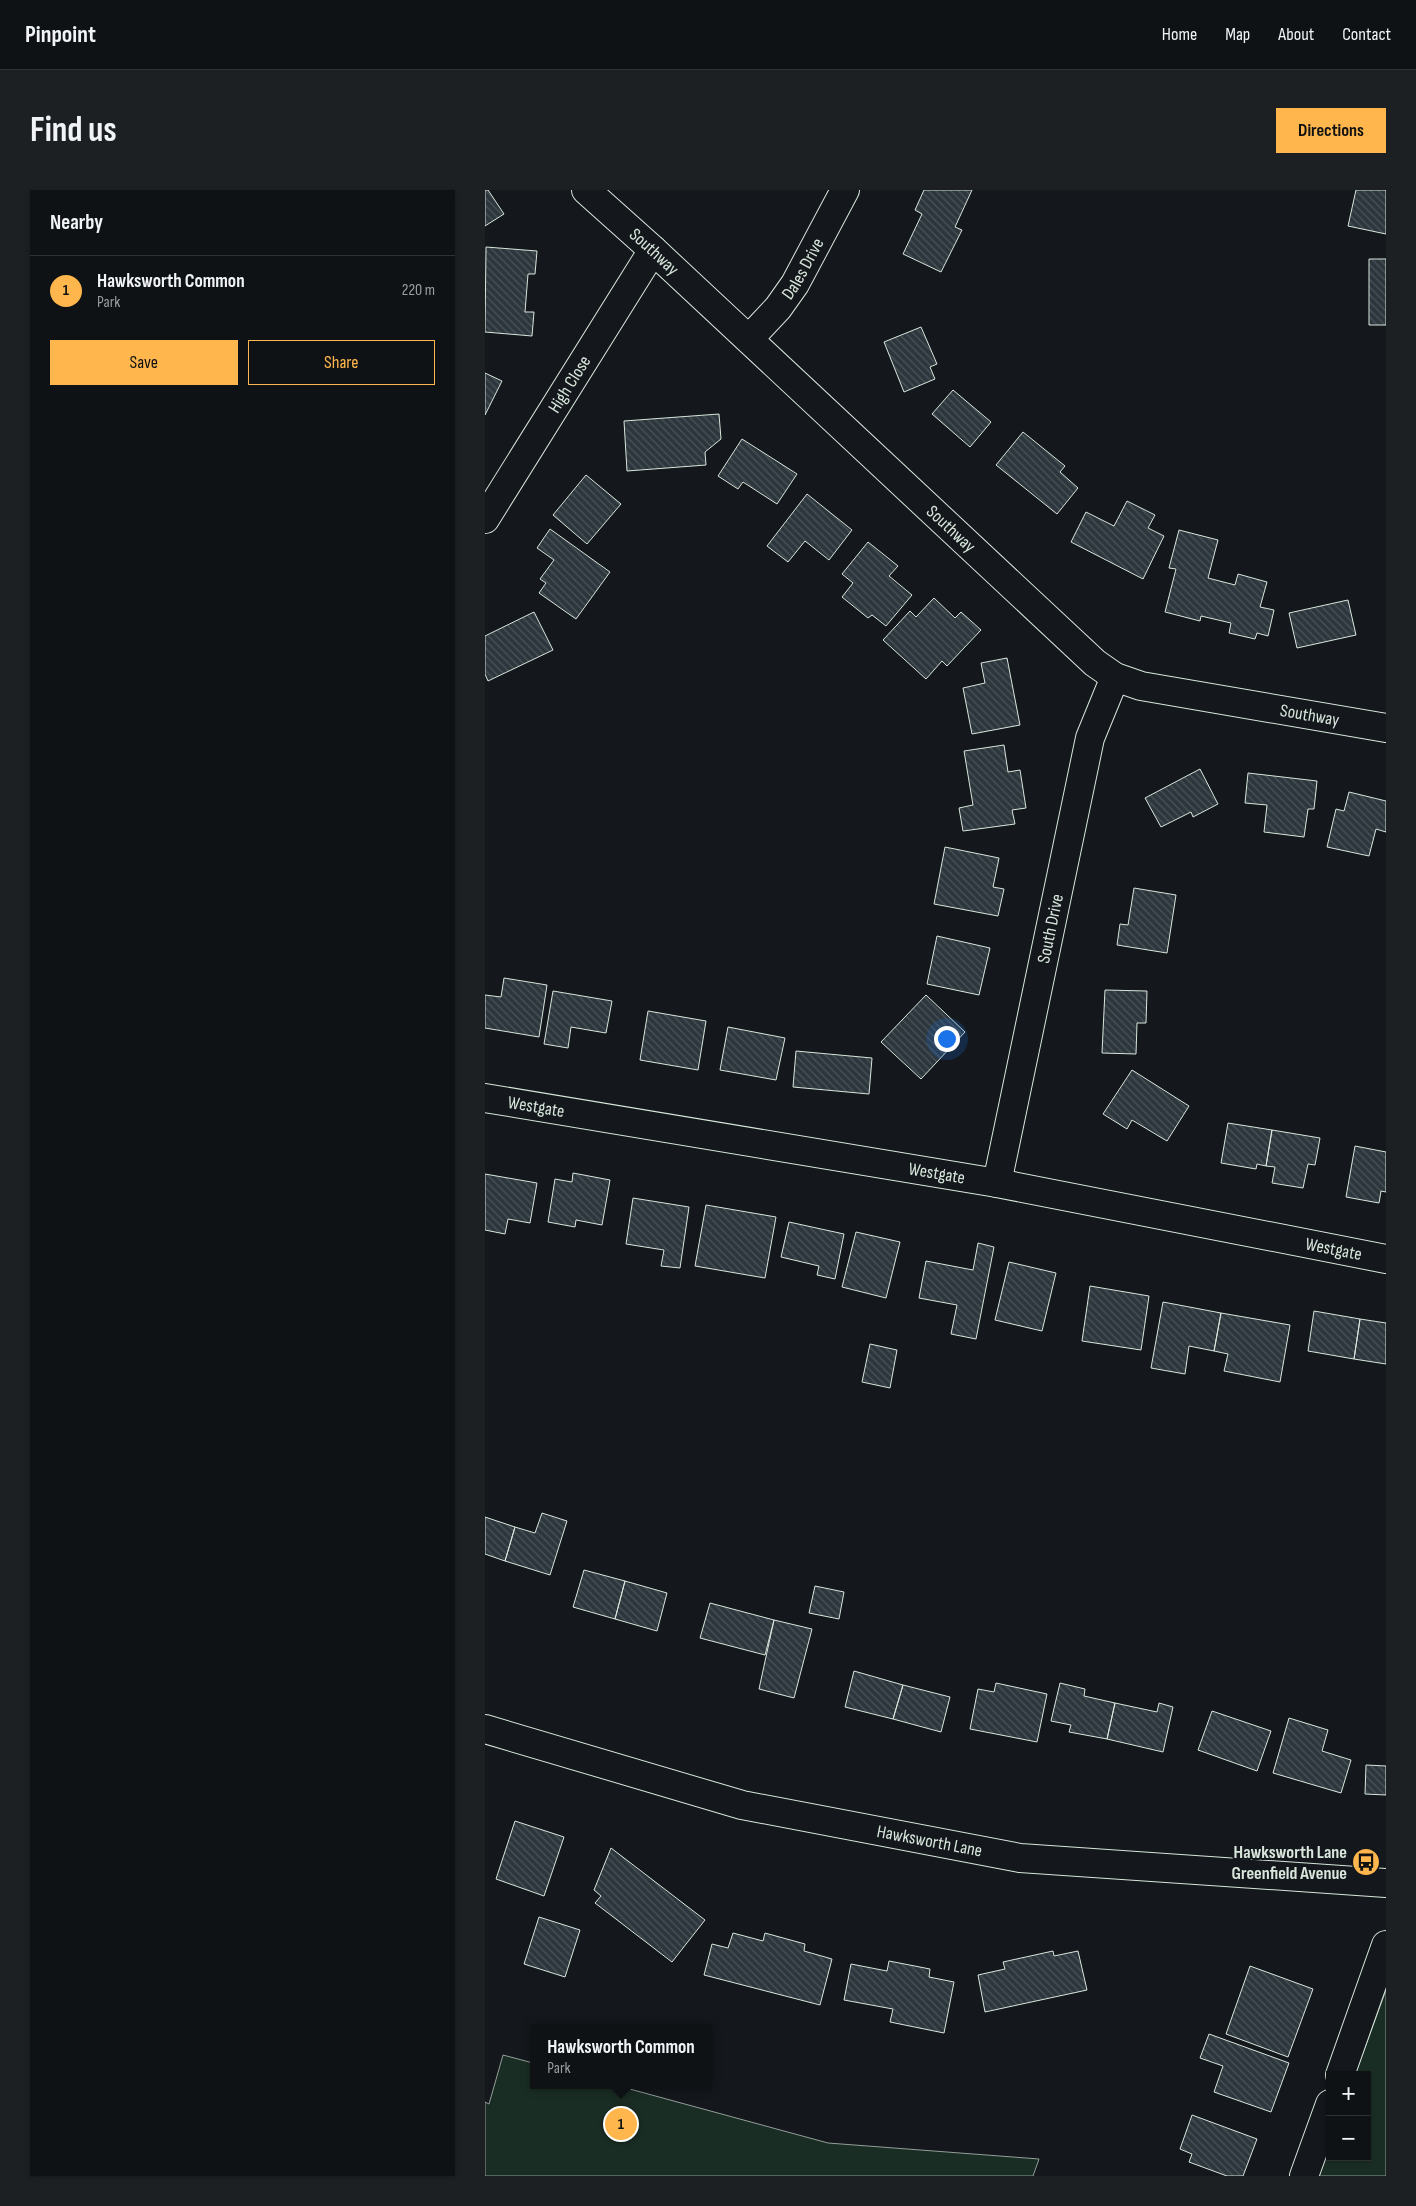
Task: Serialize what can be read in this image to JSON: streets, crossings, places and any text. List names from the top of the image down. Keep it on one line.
{"streets":{"street":["Southway","Dales Drive","High Close","South Drive","Westgate","Hawksworth Lane"]},"crossings":[["Southway","Dales Drive"],["Southway","High Close"],["Southway","South Drive"],["South Drive","Westgate"]],"places":{"bus stop":["Hawksworth Lane Greenfield Avenue"]},"page":{"header":"Pinpoint","nav":["Home","Map","About","Contact"],"buttons":["Directions",["Save","Share"]],"title":"Find us","heading":"Nearby","list":[{"mark":"1","name":"Hawksworth Common","note":"Park","value":"220 m"}],"popup":["Hawksworth Common","Park"],"map_buttons":["+","−"],"pins":"1"}}
